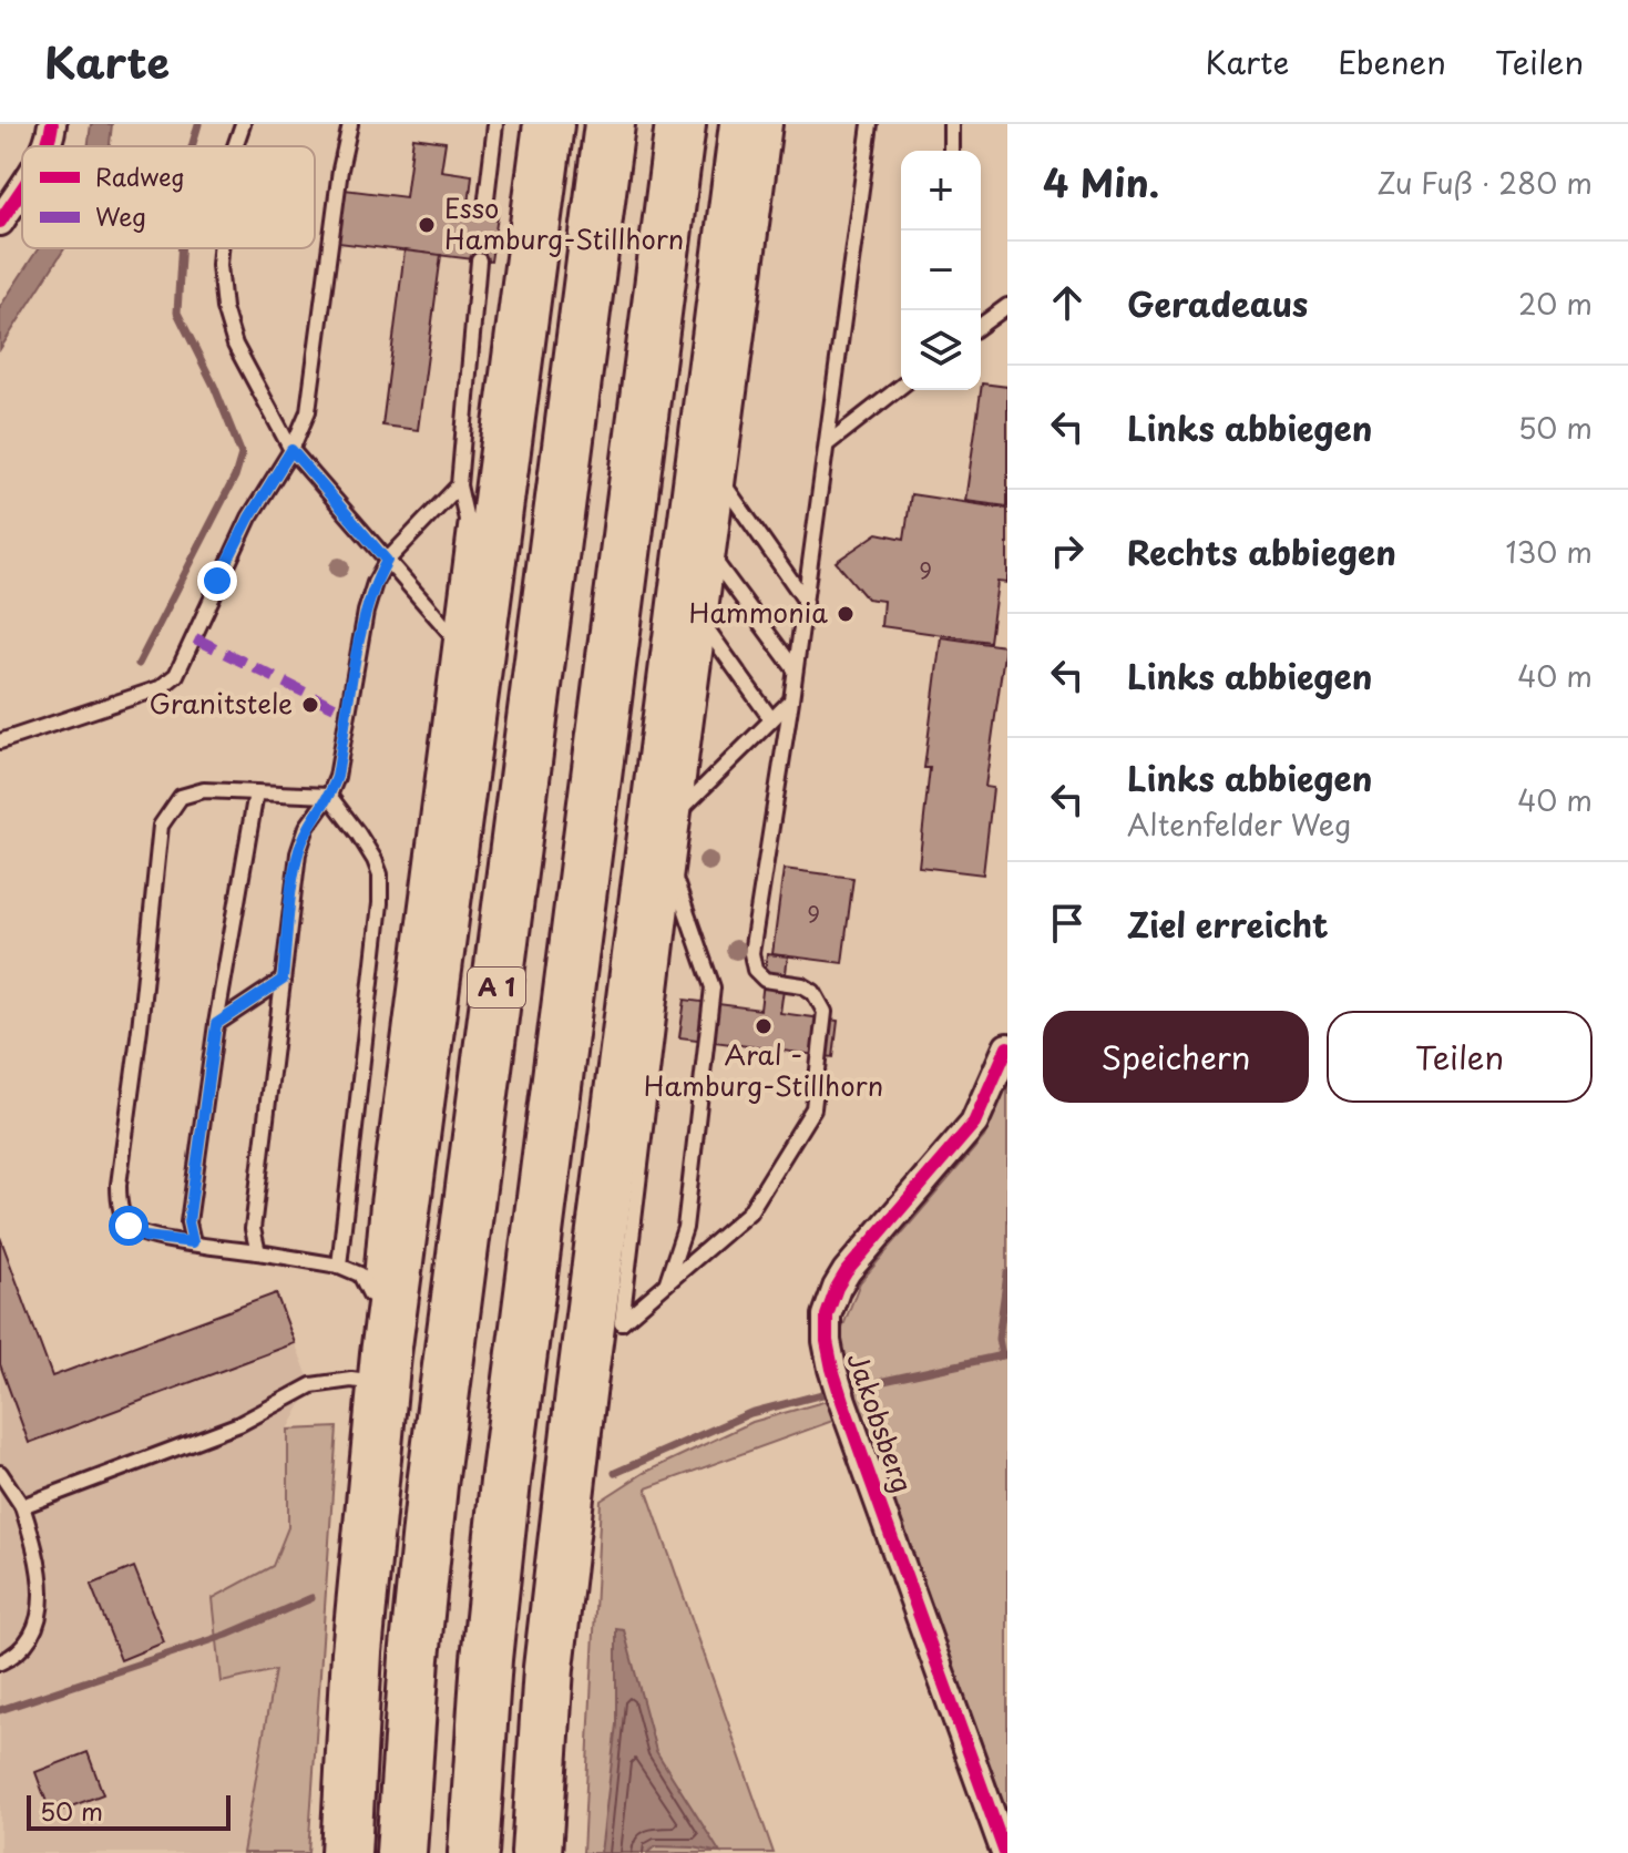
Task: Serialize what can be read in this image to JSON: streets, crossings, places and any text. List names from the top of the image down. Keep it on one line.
{"streets":{"highway":["A 1"],"street":["Jakobsberg"]},"places":["Esso Hamburg-Stillhorn","Hammonia","Granitstele","Aral - Hamburg-Stillhorn"],"house_numbers":["9","9"],"legend":["Radweg","Weg"],"scale_bar":"50 m","page":{"header":"Karte","nav":["Karte","Ebenen","Teilen"],"heading":["4 Min.","Zu Fuß · 280 m"],"map_buttons":["+","−"],"list":[["Geradeaus","20 m"],["Links abbiegen","50 m"],["Rechts abbiegen","130 m"],["Links abbiegen","40 m"],["Links abbiegen","Altenfelder Weg","40 m"],"Ziel erreicht"],"buttons":["Speichern","Teilen"],"scale":"50 m"}}
